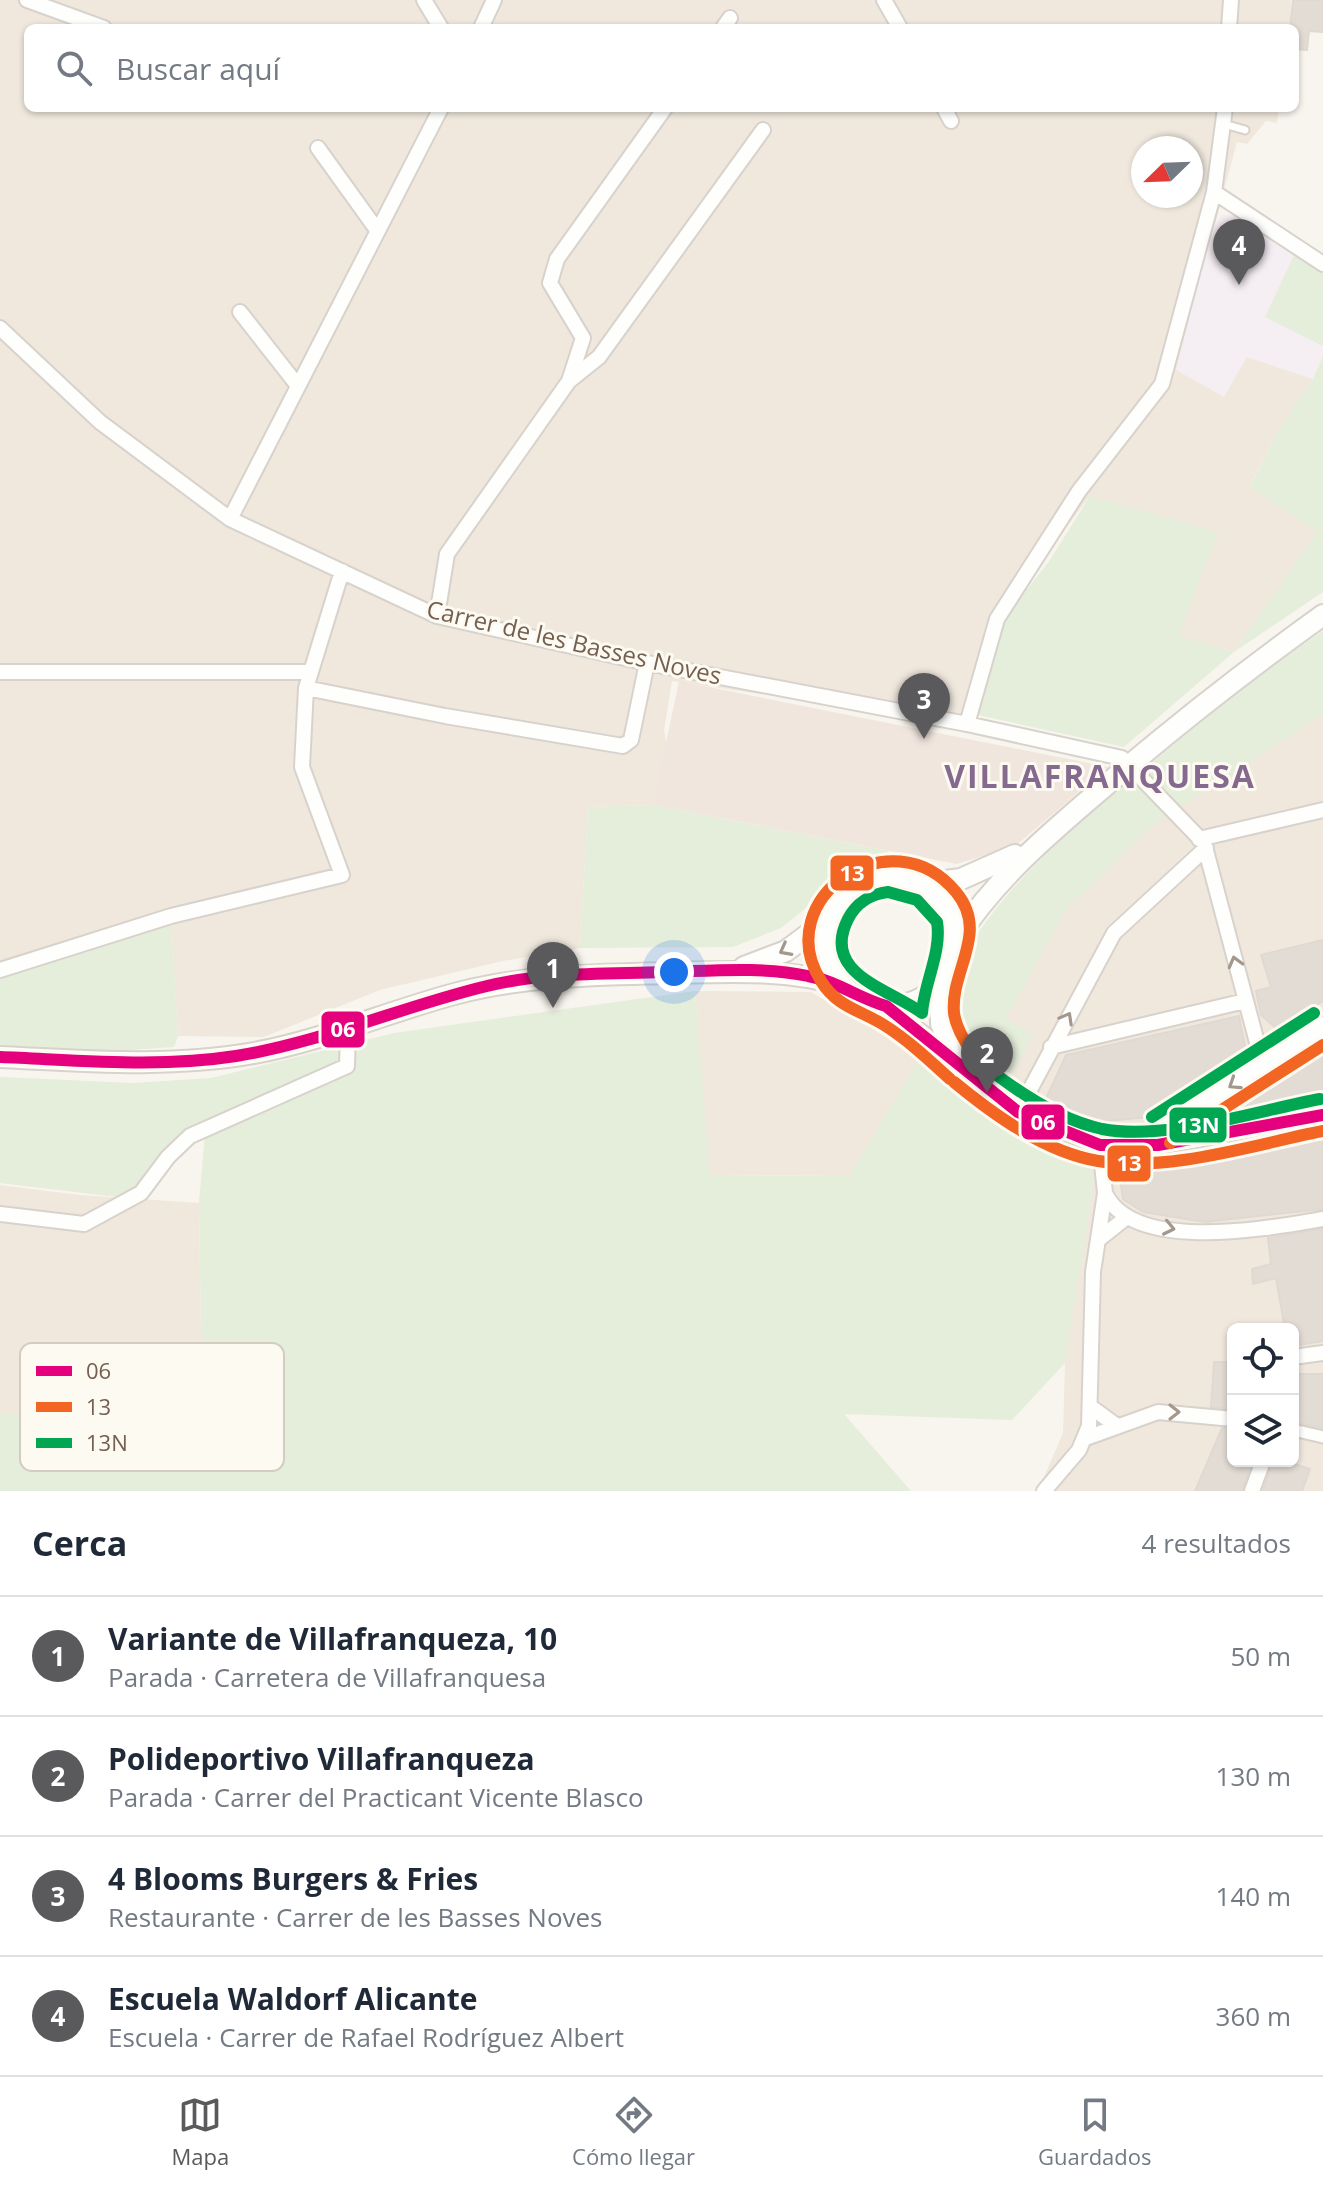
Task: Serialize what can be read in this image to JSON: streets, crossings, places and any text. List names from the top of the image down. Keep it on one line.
{"streets":{"street":["Carrer de les Basses Noves"]},"districts":["VILLAFRANQUESA"],"lines":["transit line 13","transit line 13N","transit line 06"],"legend":["06","13","13N"],"north":"bottom left","page":{"search":"Buscar aquí","pins":["4","3","1","2"],"heading":["Cerca","4 resultados"],"list":[{"mark":"1","name":"Variante de Villafranqueza, 10","note":"Parada · Carretera de Villafranquesa","value":"50 m"},{"mark":"2","name":"Polideportivo Villafranqueza","note":"Parada · Carrer del Practicant Vicente Blasco","value":"130 m"},{"mark":"3","name":"4 Blooms Burgers & Fries","note":"Restaurante · Carrer de les Basses Noves","value":"140 m"},{"mark":"4","name":"Escuela Waldorf Alicante","note":"Escuela · Carrer de Rafael Rodríguez Albert","value":"360 m"}],"nav":["Mapa","Cómo llegar","Guardados"]}}
